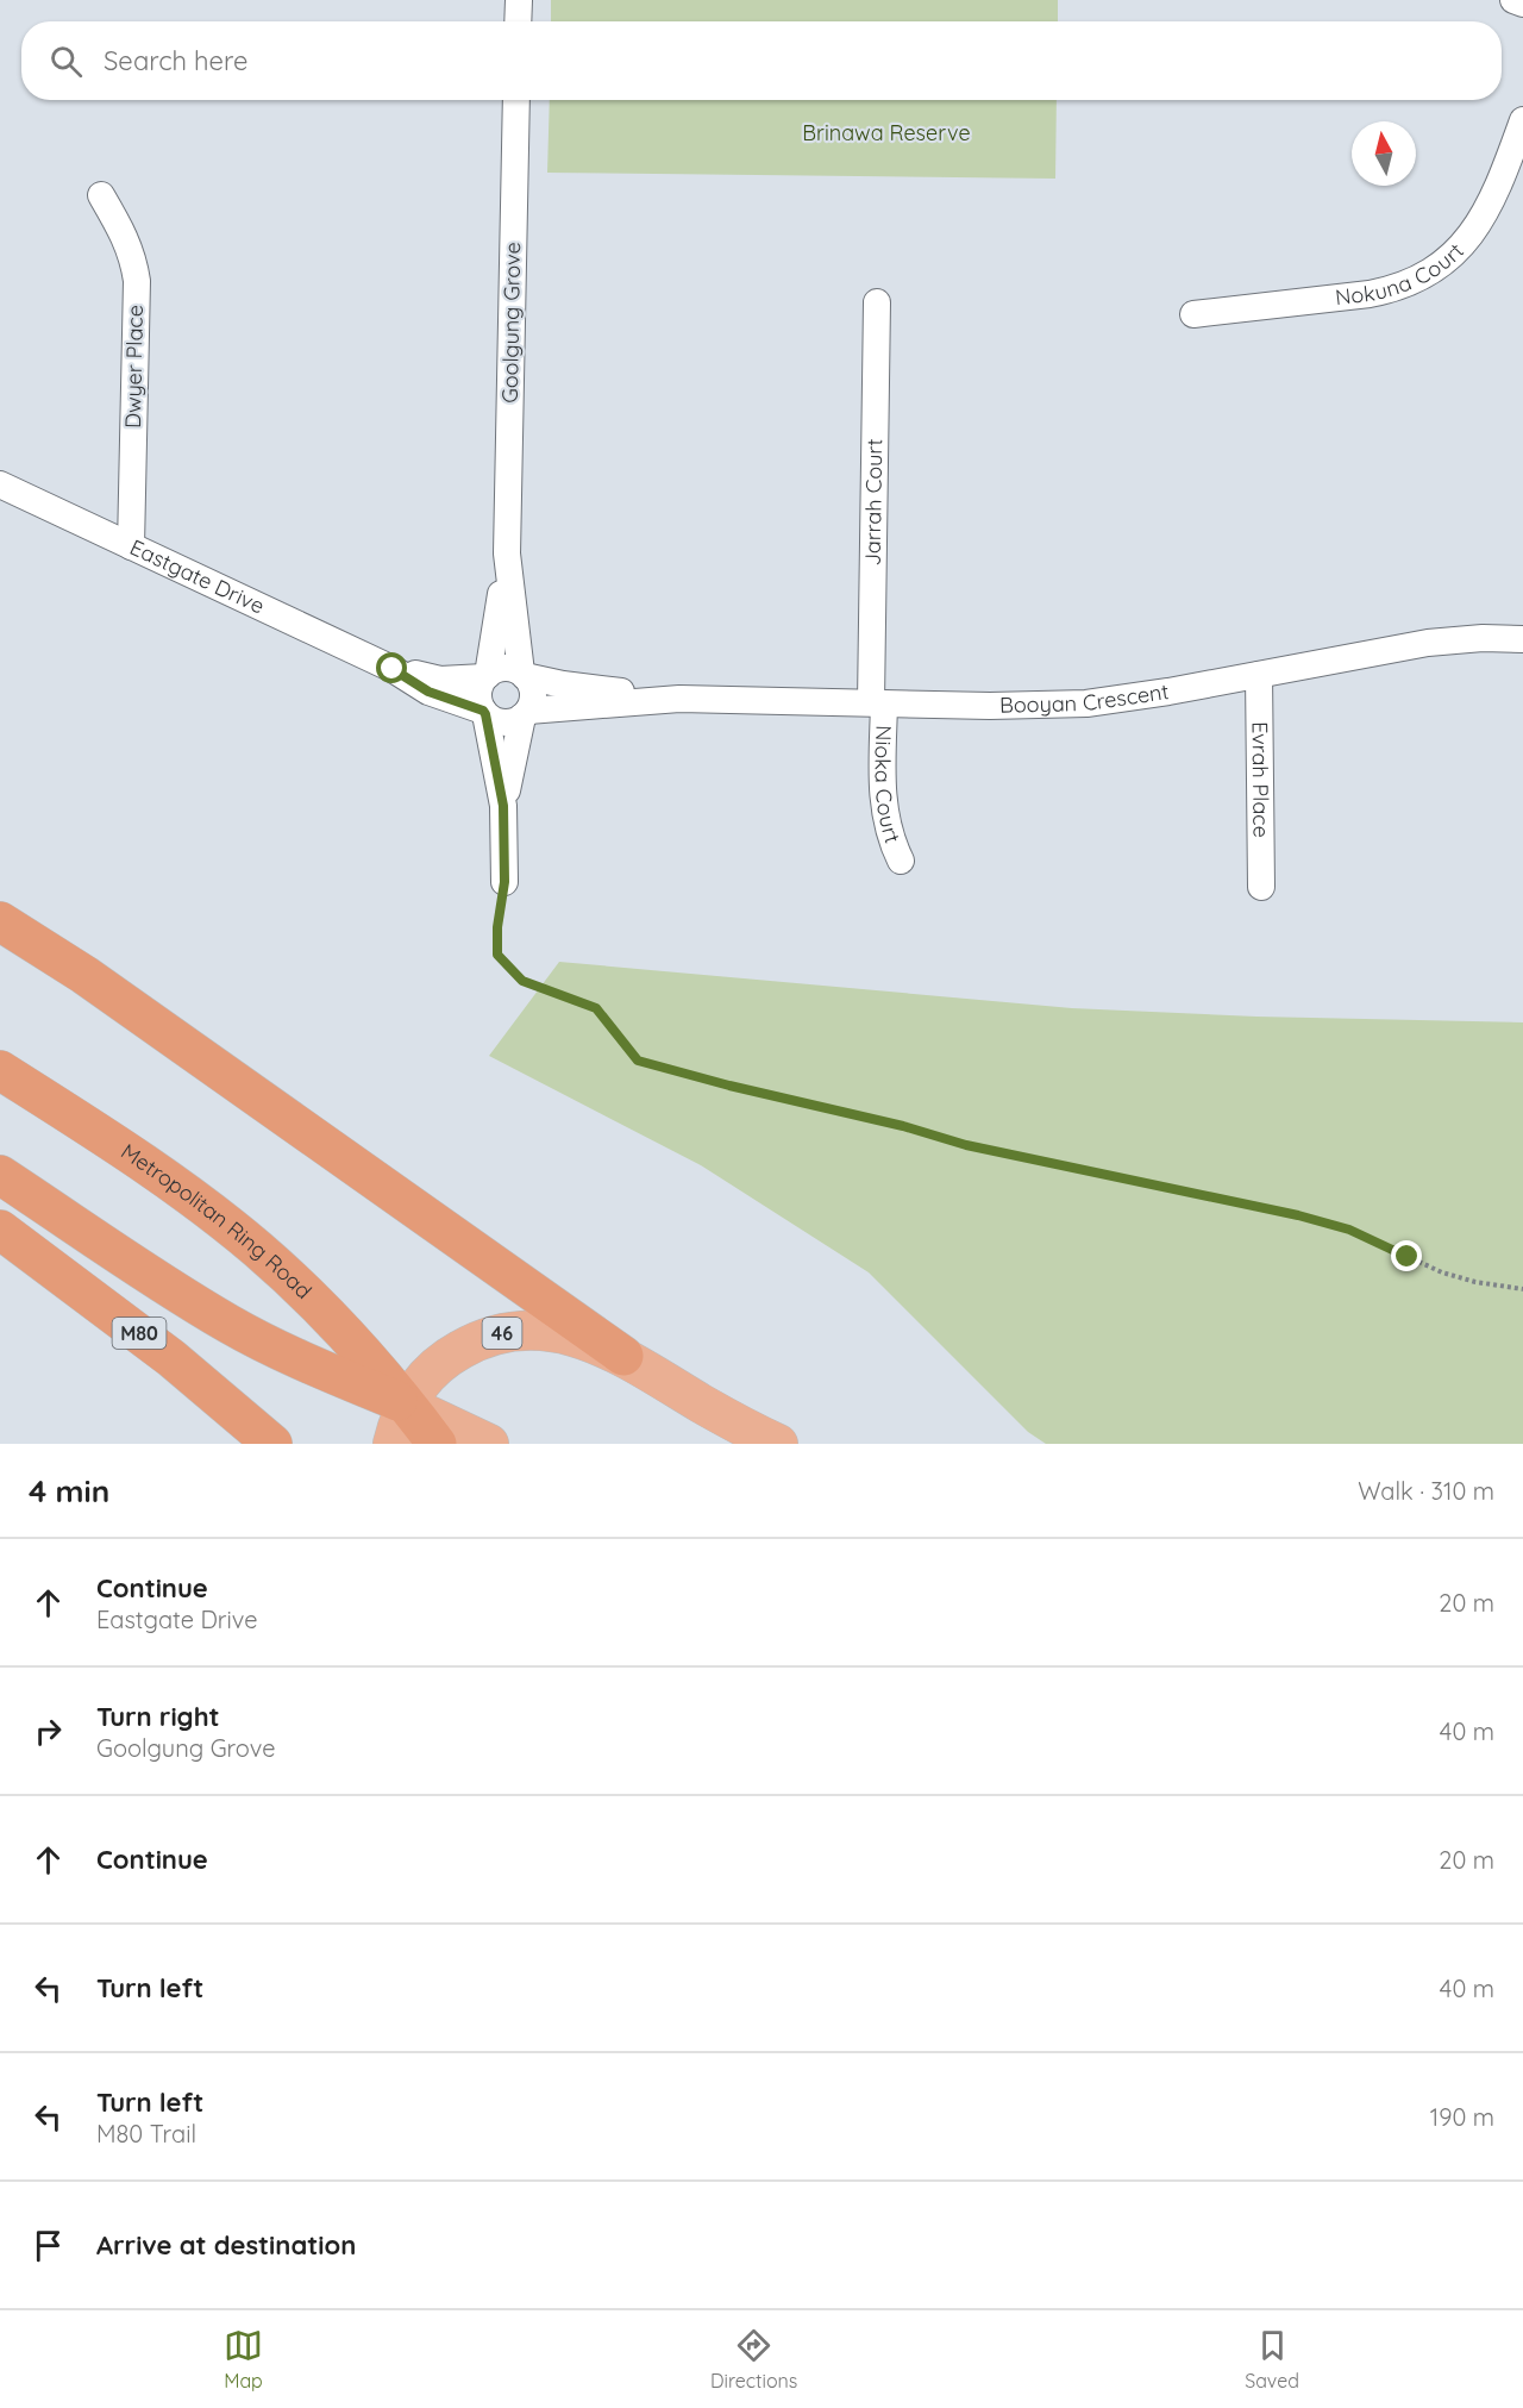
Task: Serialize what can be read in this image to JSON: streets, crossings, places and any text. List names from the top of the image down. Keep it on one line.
{"streets":{"highway":["Metropolitan Ring Road","M80","46"],"street":["Nokuna Court","Goolgung Grove","Dwyer Place","Jarrah Court","Eastgate Drive","Booyan Crescent","Evrah Place","Nioka Court"]},"crossings":[["Goolgung Grove","Eastgate Drive"],["Goolgung Grove","Booyan Crescent"],["Dwyer Place","Eastgate Drive"],["Jarrah Court","Booyan Crescent"],["Jarrah Court","Nioka Court"],["Eastgate Drive","Booyan Crescent"],["Booyan Crescent","Evrah Place"],["Booyan Crescent","Nioka Court"],["Metropolitan Ring Road","46"]],"parks":["Brinawa Reserve"],"north":"top","page":{"search":"Search here","heading":["4 min","Walk · 310 m"],"list":[["Continue","Eastgate Drive","20 m"],["Turn right","Goolgung Grove","40 m"],["Continue","20 m"],["Turn left","40 m"],["Turn left","M80 Trail","190 m"],"Arrive at destination"],"nav":["Map","Directions","Saved"]}}
